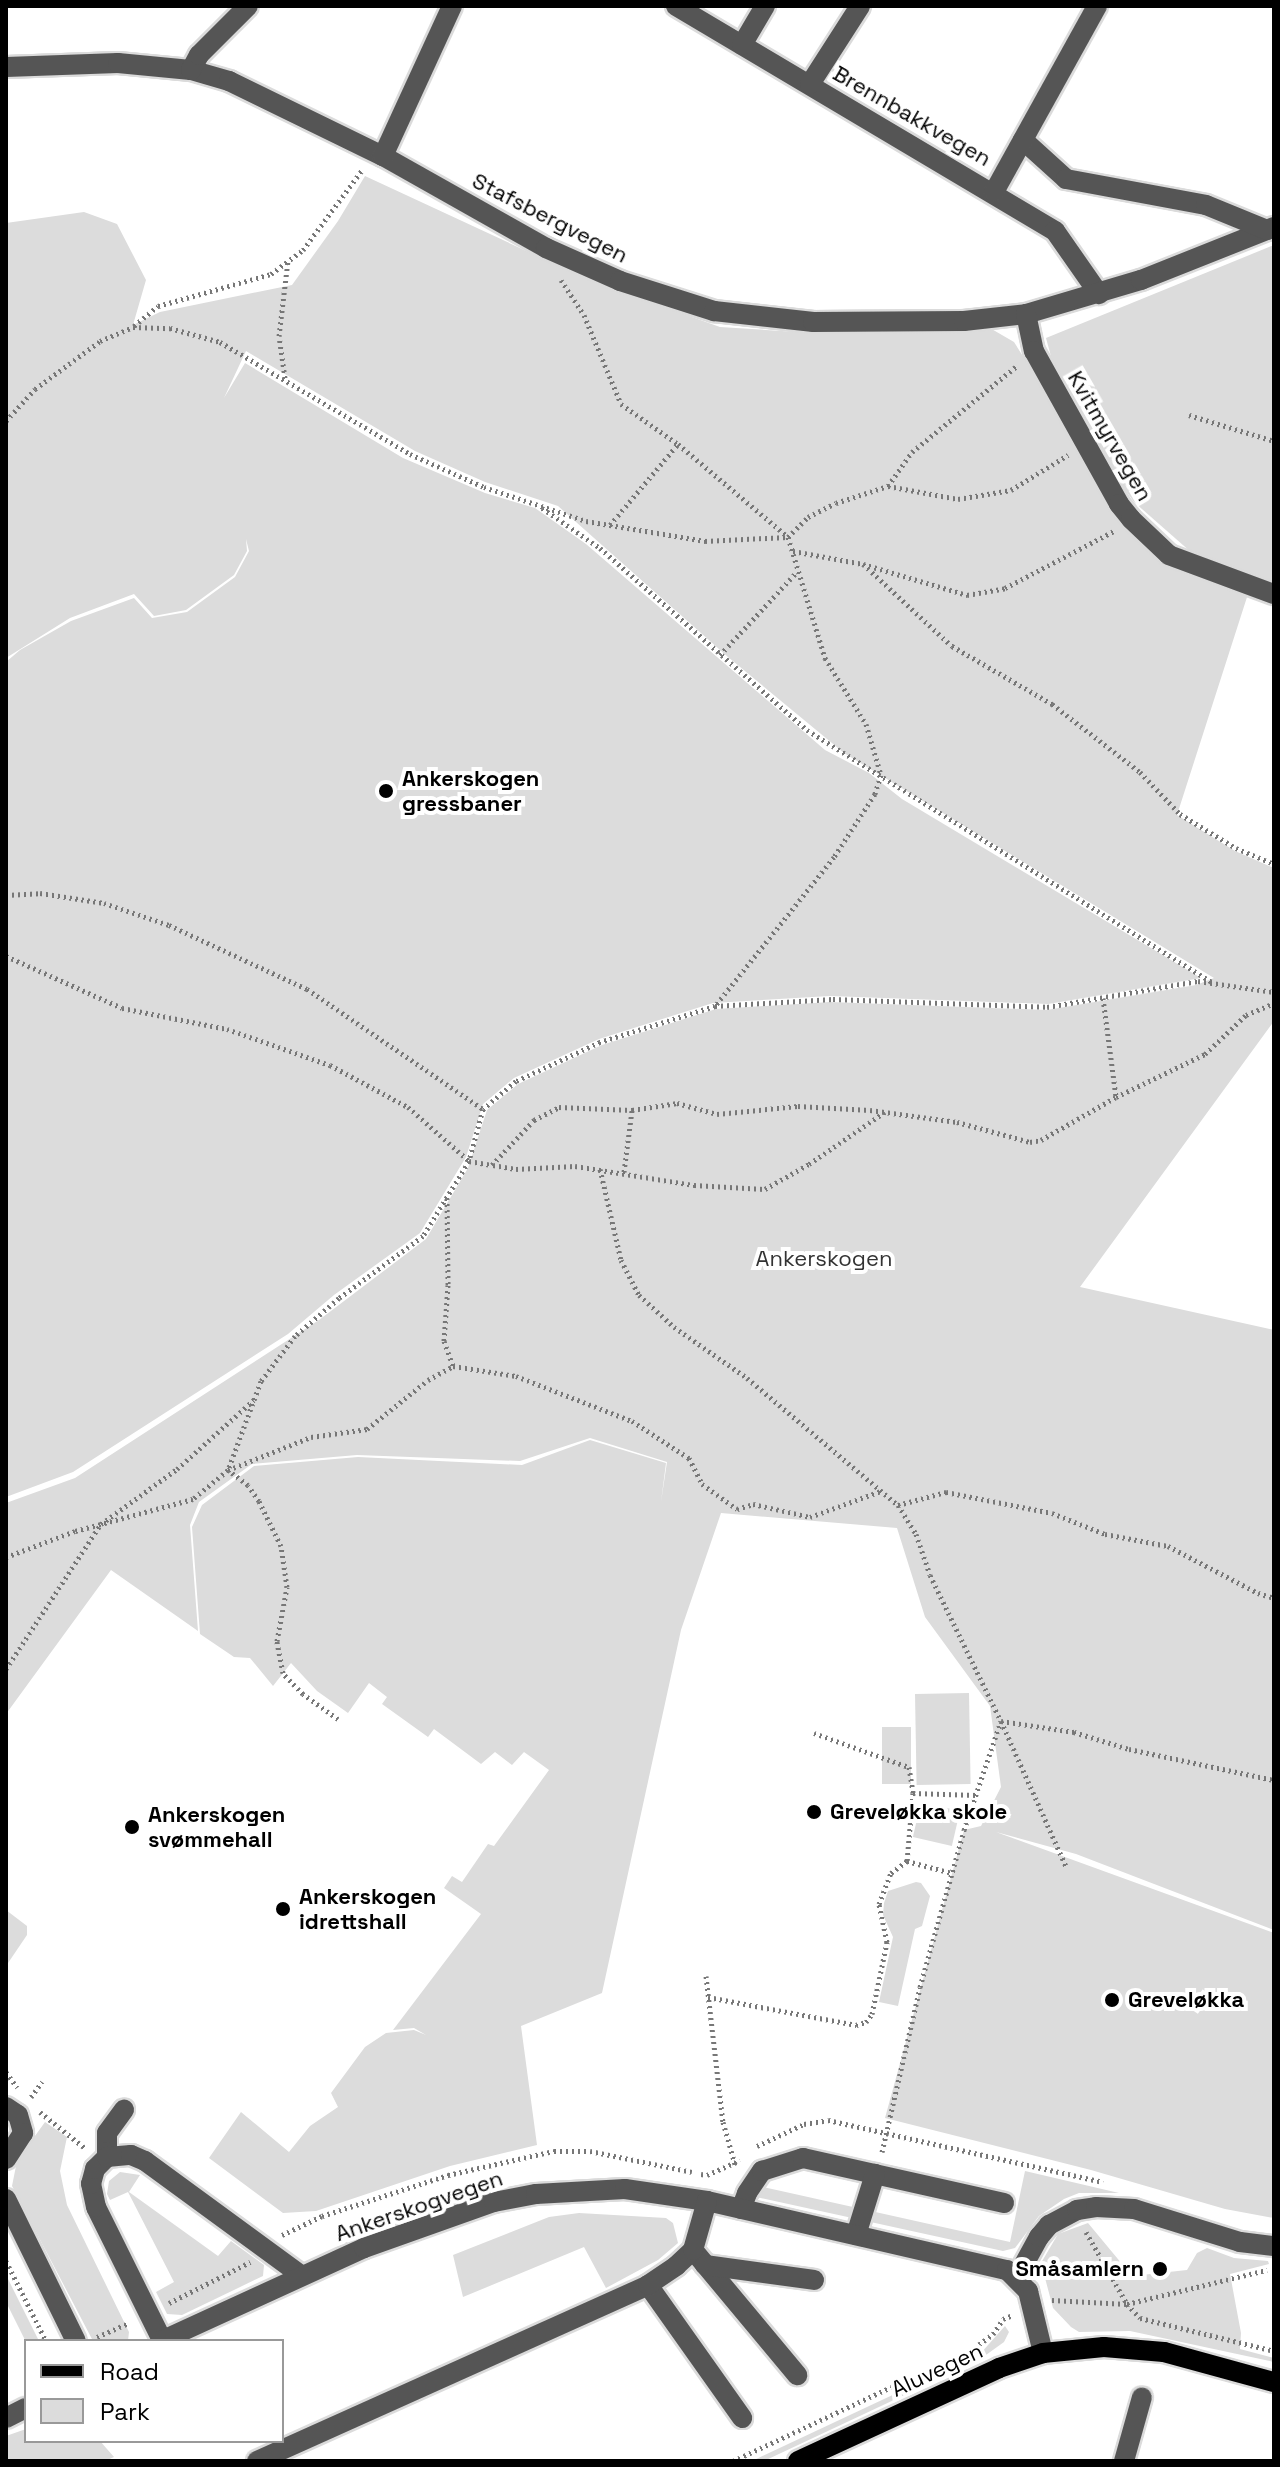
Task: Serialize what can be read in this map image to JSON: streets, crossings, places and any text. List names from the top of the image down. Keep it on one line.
{"streets":{"main road":["Aluvegen"],"street":["Brennbakkvegen","Stafsbergvegen","Kvitmyrvegen","Ankerskogvegen"]},"crossings":[["Brennbakkvegen","Stafsbergvegen"],["Stafsbergvegen","Kvitmyrvegen"]],"parks":["Ankerskogen"],"places":["Ankerskogen gressbaner","Greveløkka skole","Ankerskogen svømmehall","Ankerskogen idrettshall","Greveløkka","Småsamlern"],"legend":["Road","Park"]}
